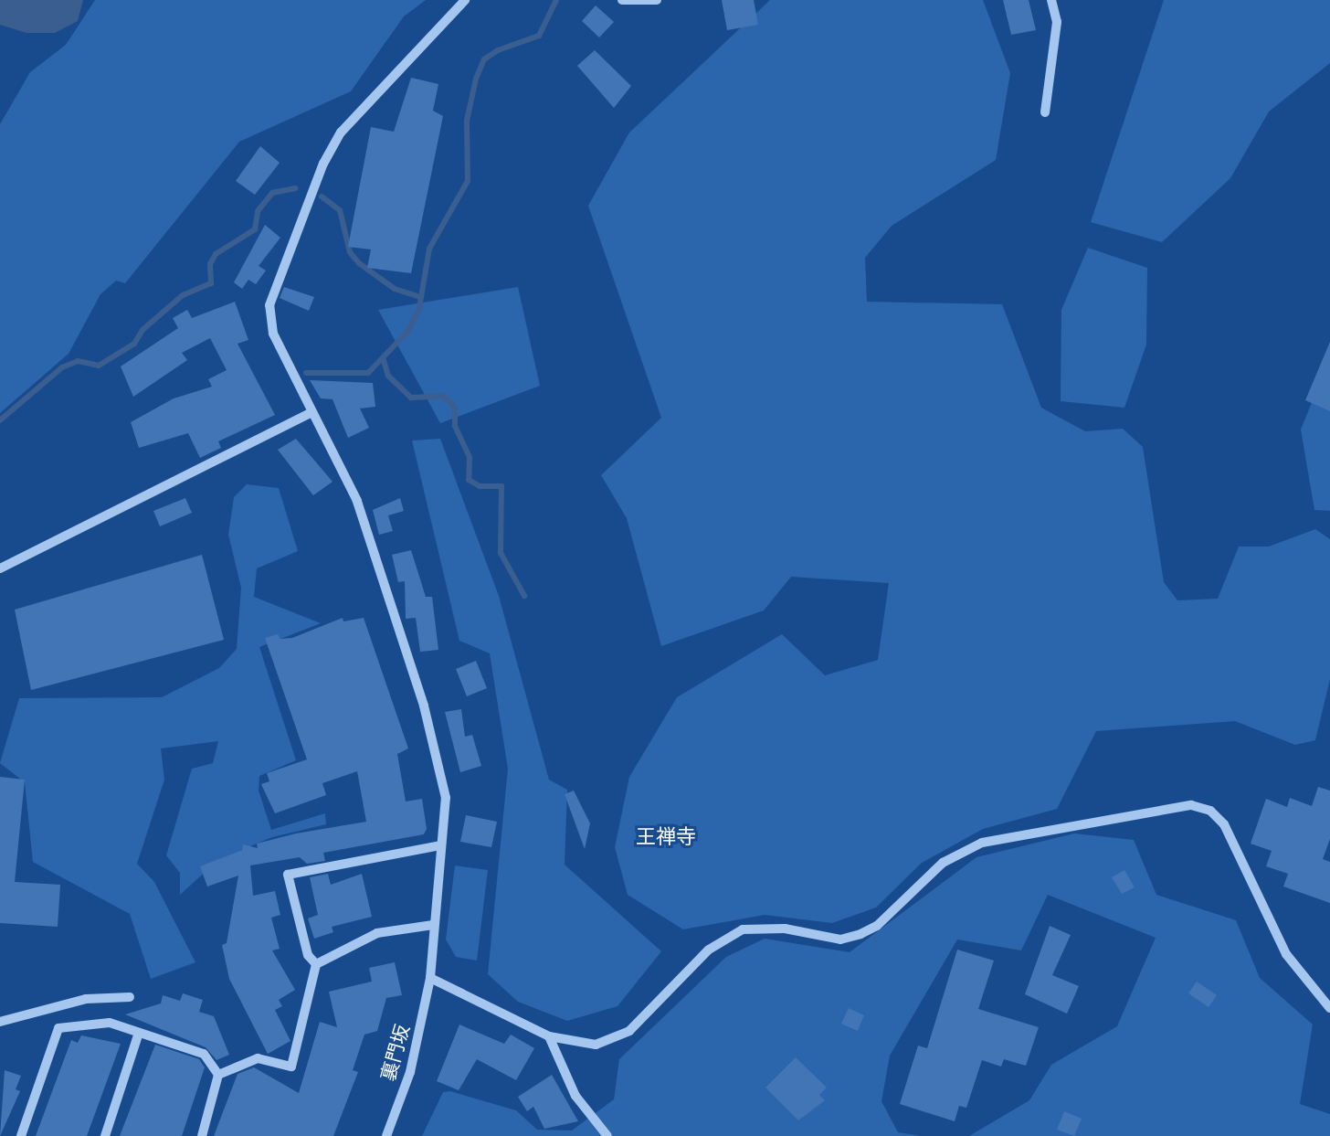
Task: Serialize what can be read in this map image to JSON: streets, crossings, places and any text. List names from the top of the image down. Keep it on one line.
{"streets":{"street":["裏門坂"]},"districts":["王禅寺"]}
